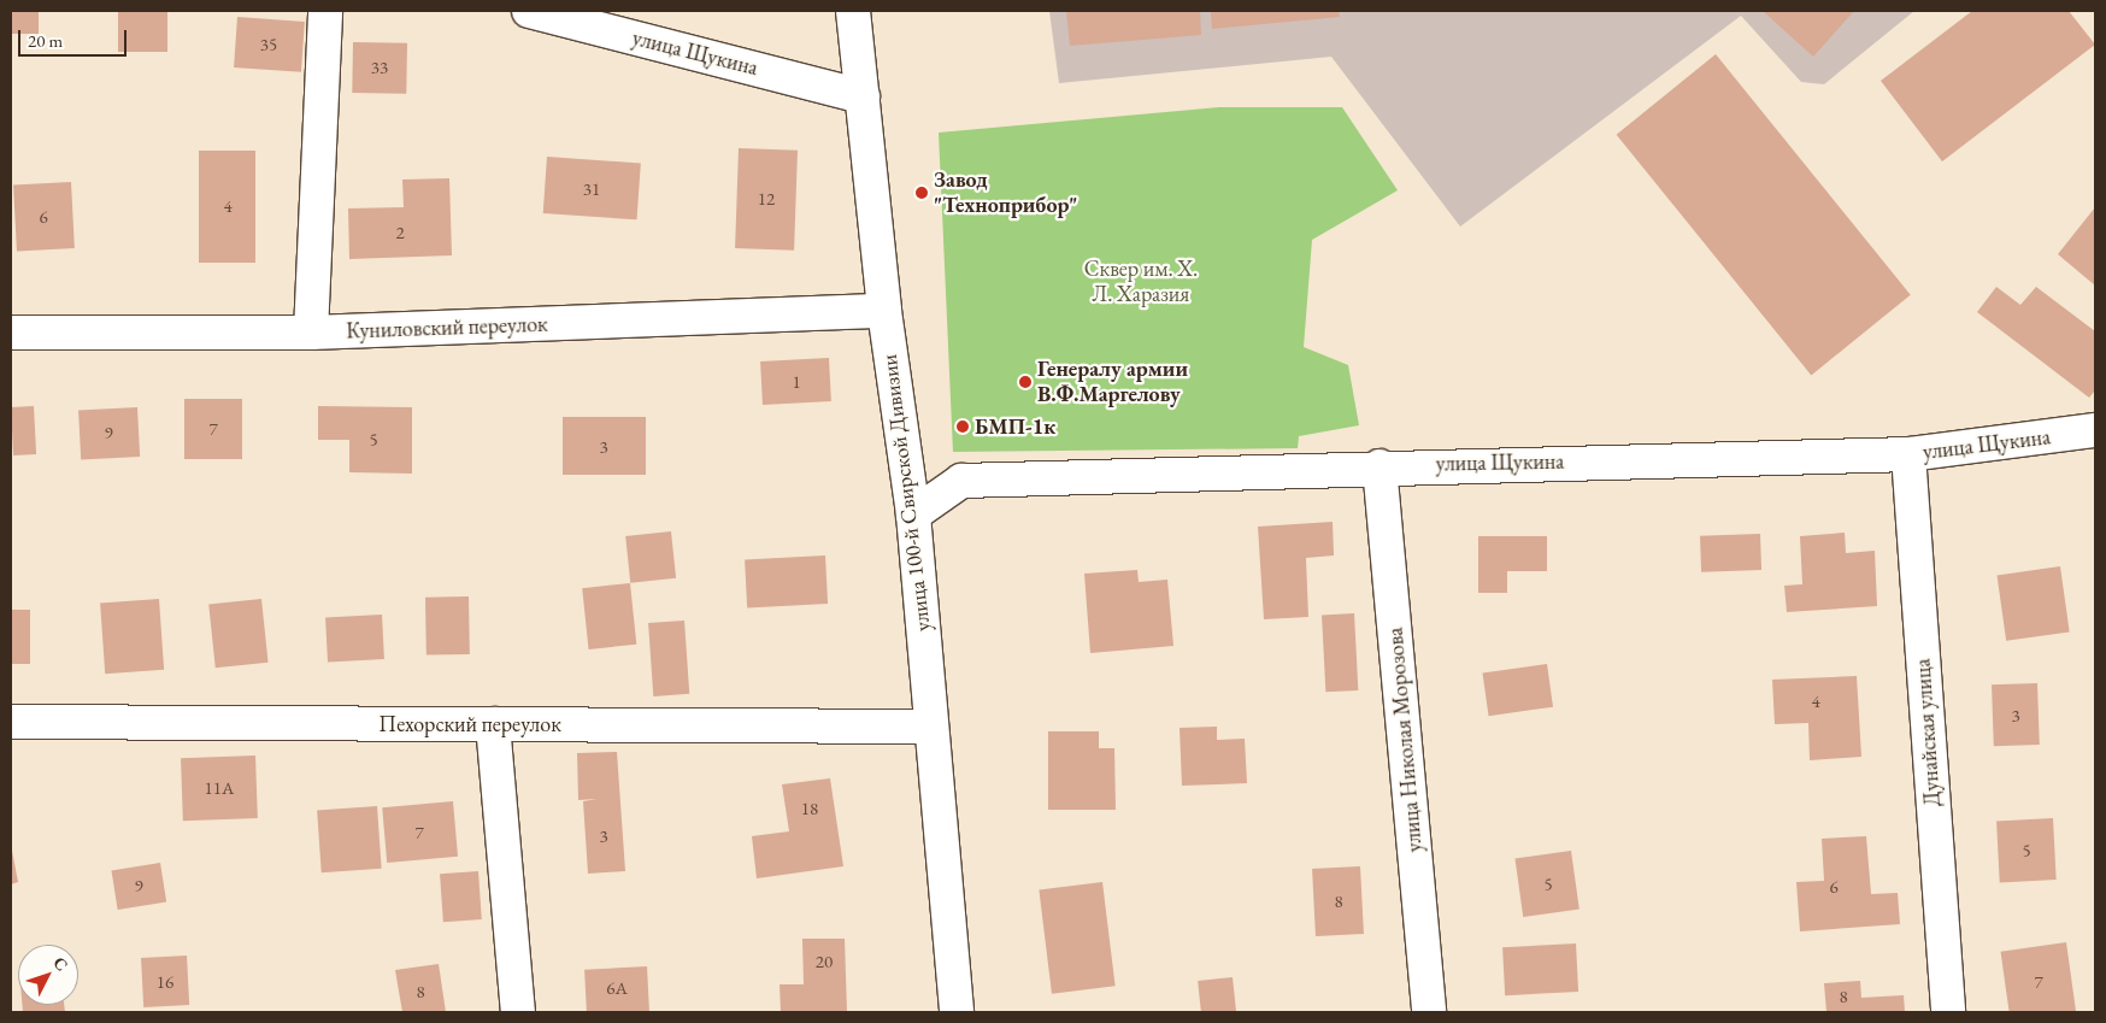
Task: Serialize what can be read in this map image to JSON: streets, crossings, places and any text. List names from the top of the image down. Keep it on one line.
{"streets":{"street":["улица Щукина","Куниловский переулок","улица 100-й Свирской Дивизии","Пехорский переулок","Дунайская улица","улица Николая Морозова"]},"crossings":[["улица Щукина","улица 100-й Свирской Дивизии"],["улица Щукина","Дунайская улица"],["улица Щукина","улица Николая Морозова"],["Куниловский переулок","улица 100-й Свирской Дивизии"],["улица 100-й Свирской Дивизии","Пехорский переулок"]],"parks":["Сквер им. Х. Л. Харазия"],"places":["Завод \"Техноприбор\"","Генералу армии В.Ф.Маргелову","БМП-1к"],"house_numbers":["35","33","31","12","4","6","2","1","7","9","5","3","4","3","11А","18","7","3","5","5","9","6","8","20","16","7","6А","8","8"],"scale_bar":"20 m","north":"top right"}
